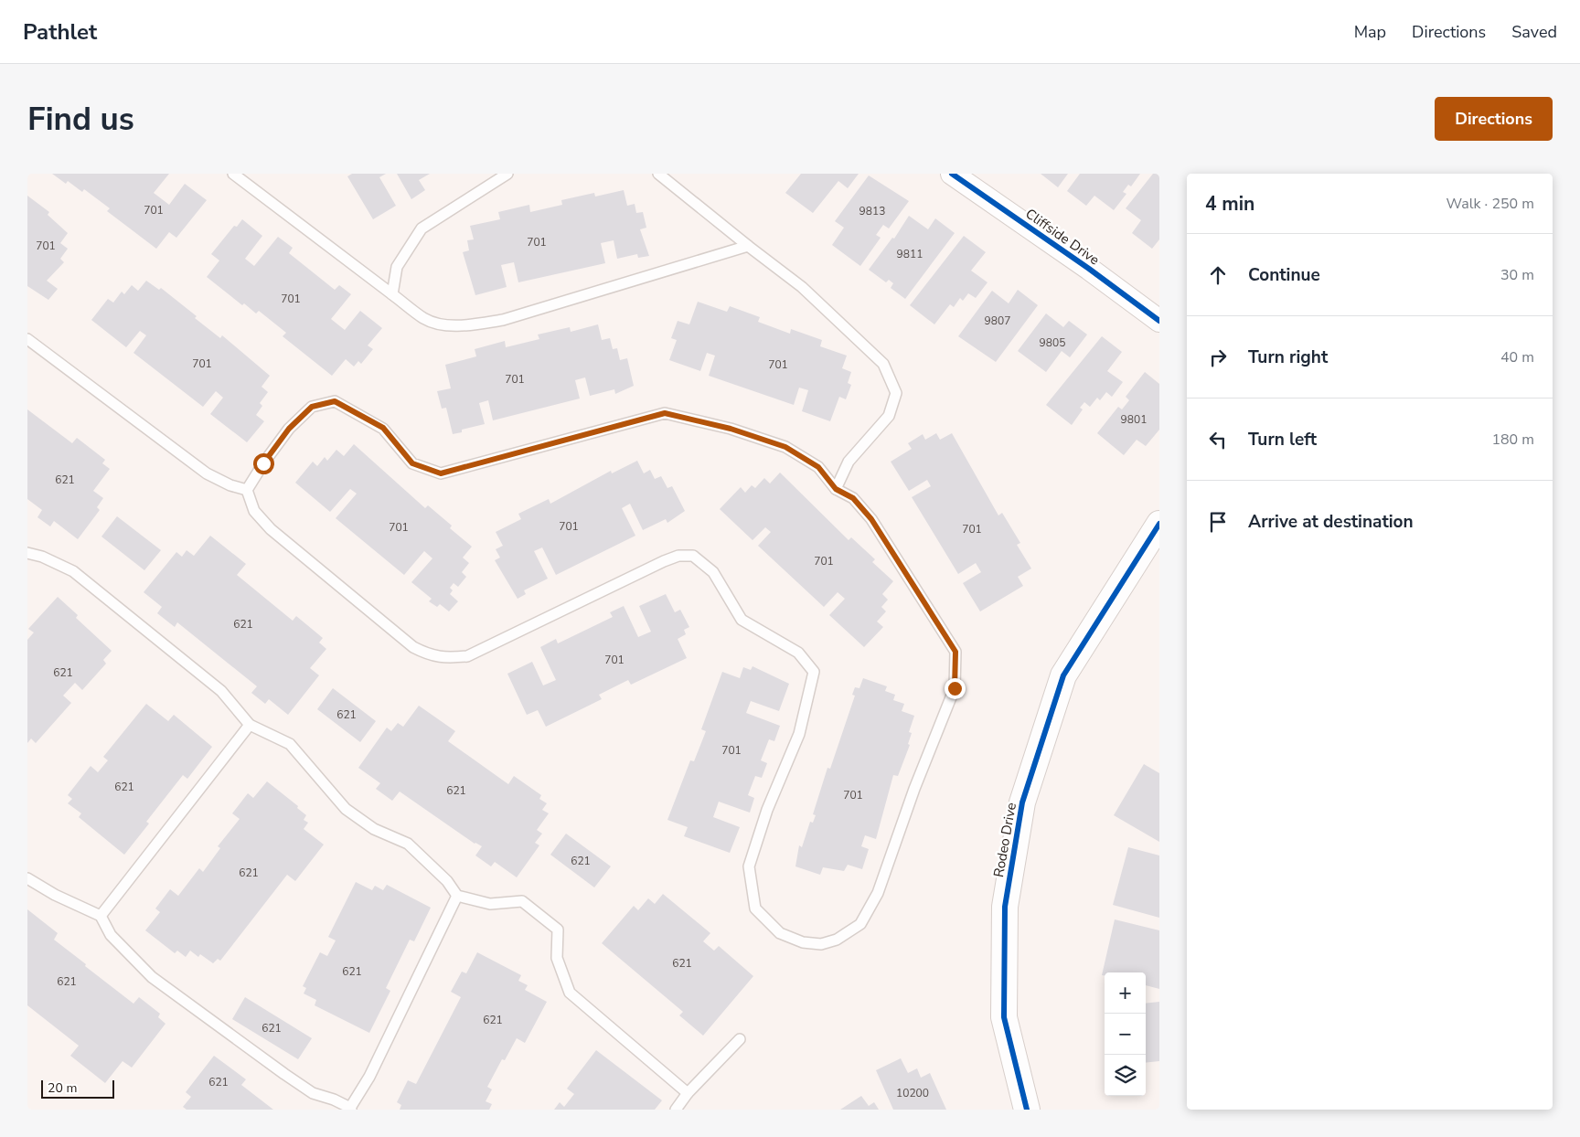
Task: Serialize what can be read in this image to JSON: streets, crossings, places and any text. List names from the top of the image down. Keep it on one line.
{"streets":{"street":["Cliffside Drive","Rodeo Drive"]},"house_numbers":["701","9813","701","701","9811","701","9807","9805","701","701","701","9801","621","701","701","701","701","621","701","621","621","701","621","621","701","621","621","621","621","621","621","621","621","10200"],"scale_bar":"20 m","page":{"header":"Pathlet","nav":["Map","Directions","Saved"],"buttons":"Directions","title":"Find us","heading":["4 min","Walk · 250 m"],"list":[["Continue","30 m"],["Turn right","40 m"],["Turn left","180 m"],"Arrive at destination"],"map_buttons":["+","−"],"scale":"20 m"}}
